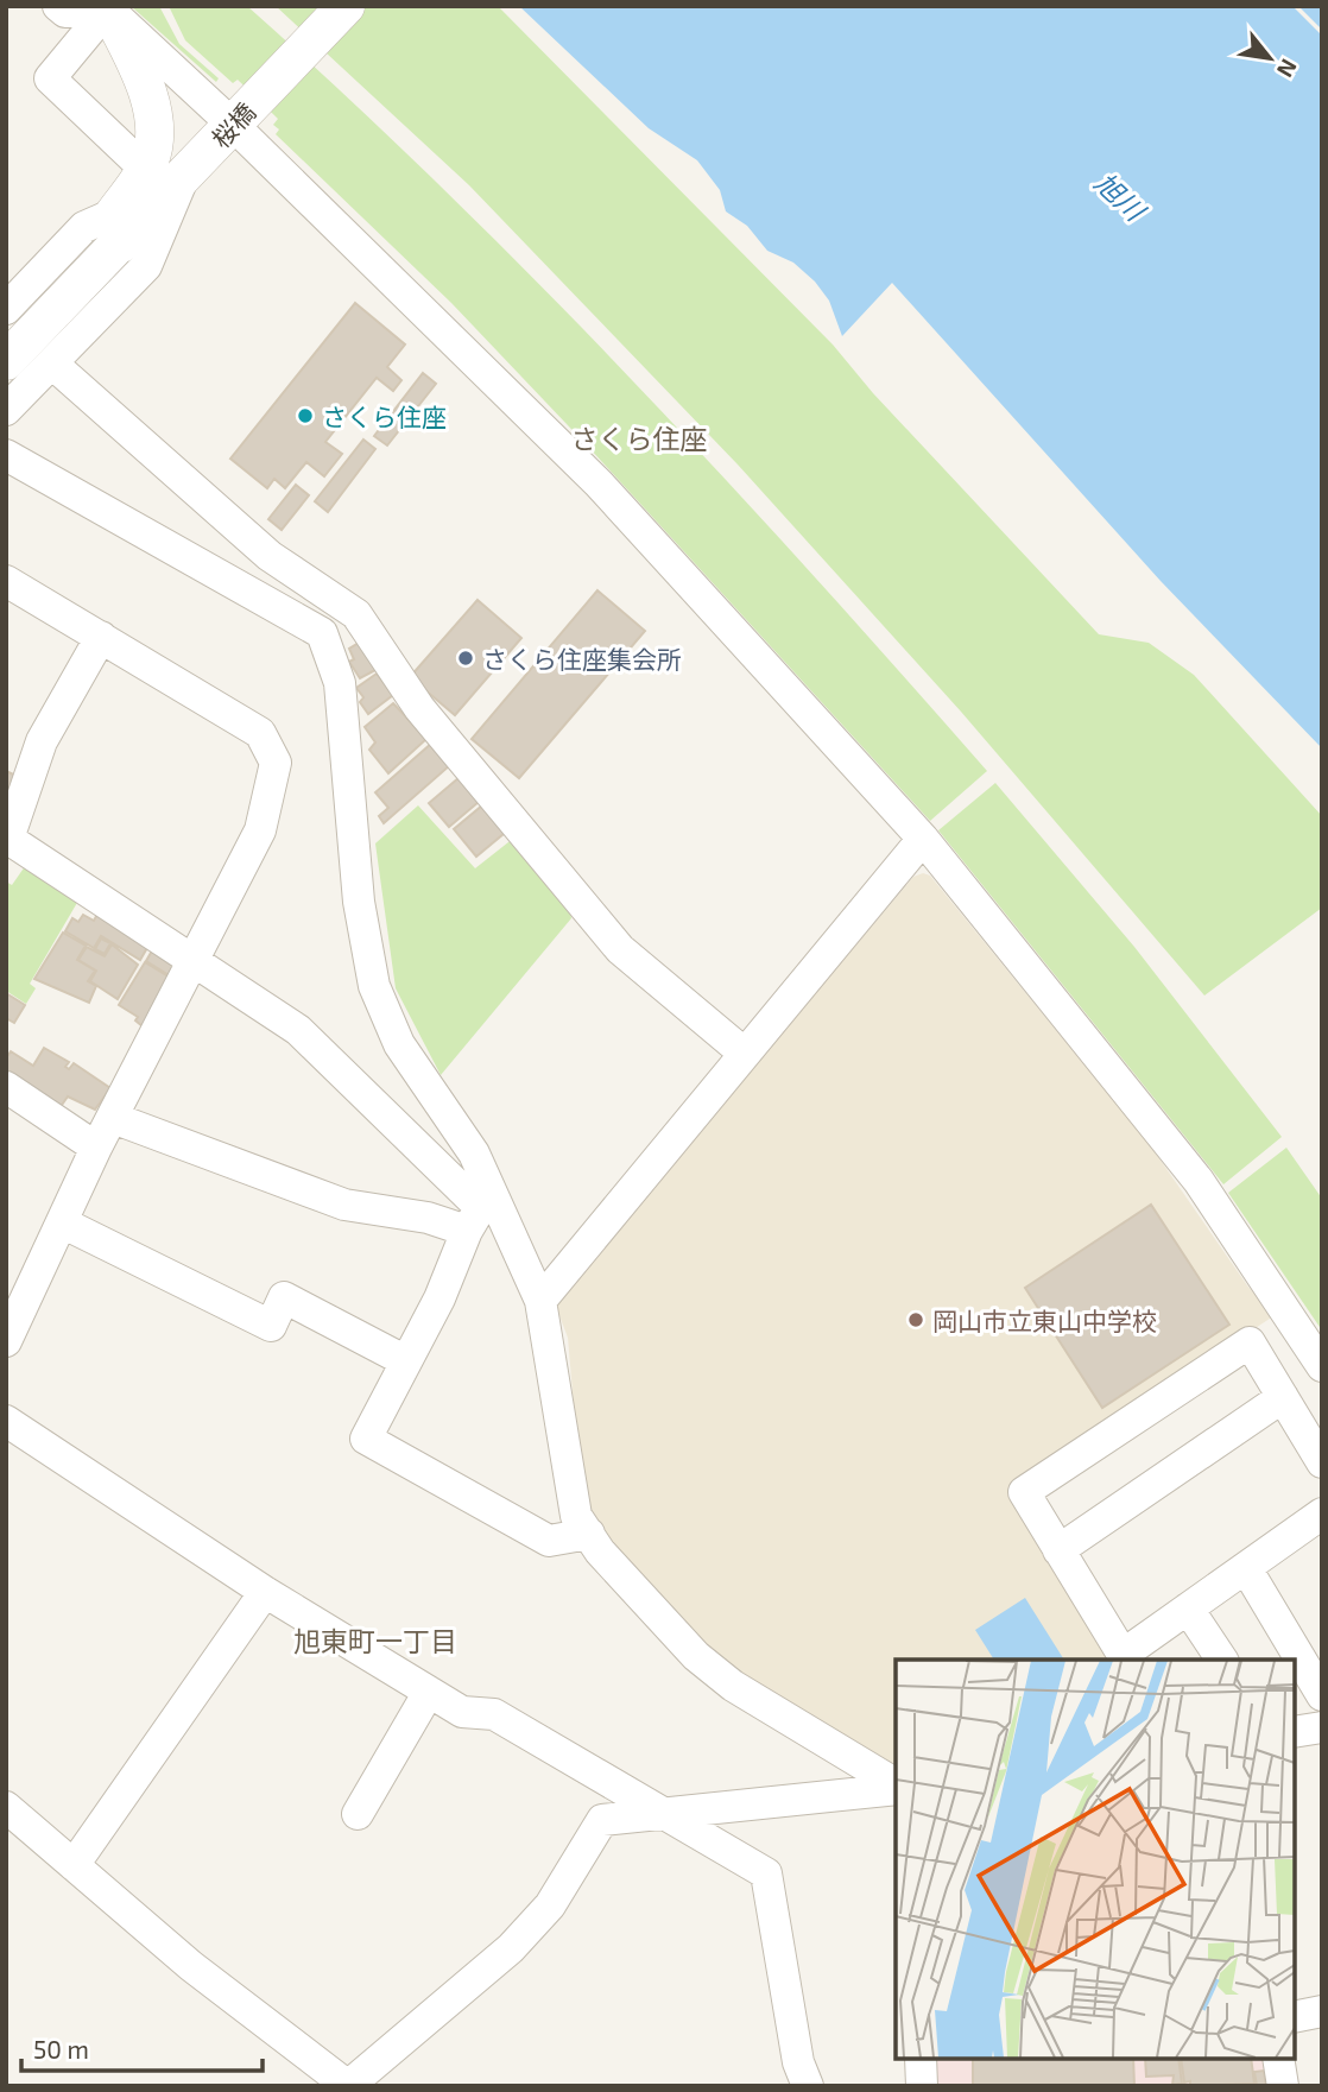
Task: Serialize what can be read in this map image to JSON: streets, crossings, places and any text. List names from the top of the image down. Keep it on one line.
{"streets":{"street":["桜橋"]},"districts":["さくら住座","旭東町一丁目"],"water":["旭川"],"places":["さくら住座","さくら住座集会所","岡山市立東山中学校"],"scale_bar":"50 m","north":"bottom right"}
